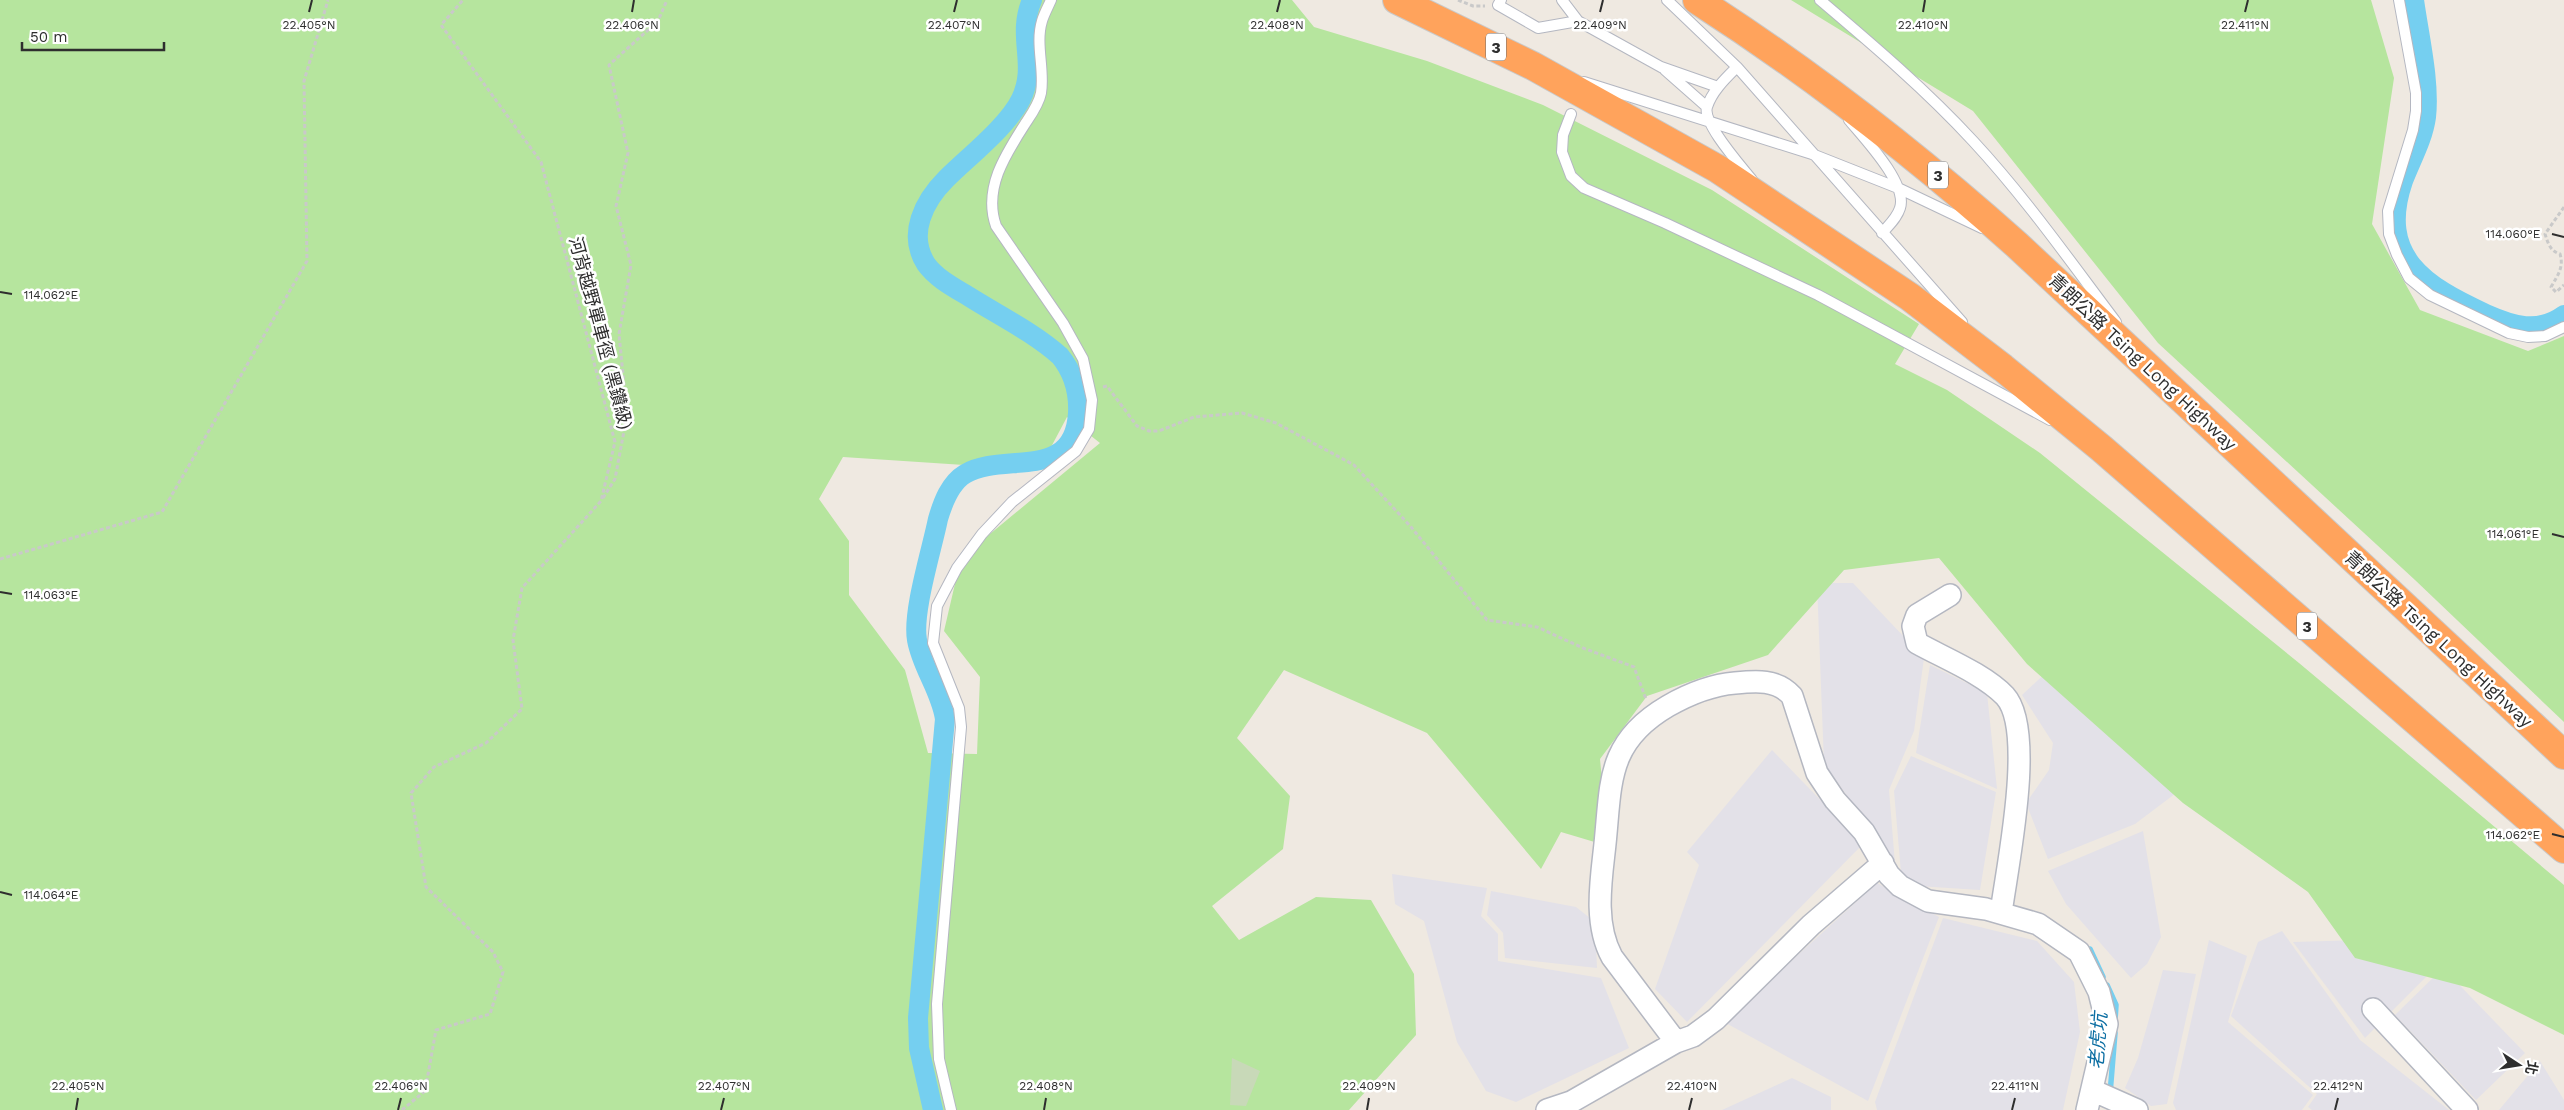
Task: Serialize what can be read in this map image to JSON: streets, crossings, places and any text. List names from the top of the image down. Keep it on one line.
{"streets":{"highway":["3","青朗公路 Tsing Long Highway"],"path":["河背越野單車徑 (黑鑽級)"]},"water":["老虎坑"],"scale_bar":"50 m","north":"right","coordinates":["22.405°N","22.406°N","22.407°N","22.408°N","22.409°N","22.410°N","22.411°N","114.060°E","114.062°E","114.061°E","114.063°E","114.064°E","22.412°N"]}
